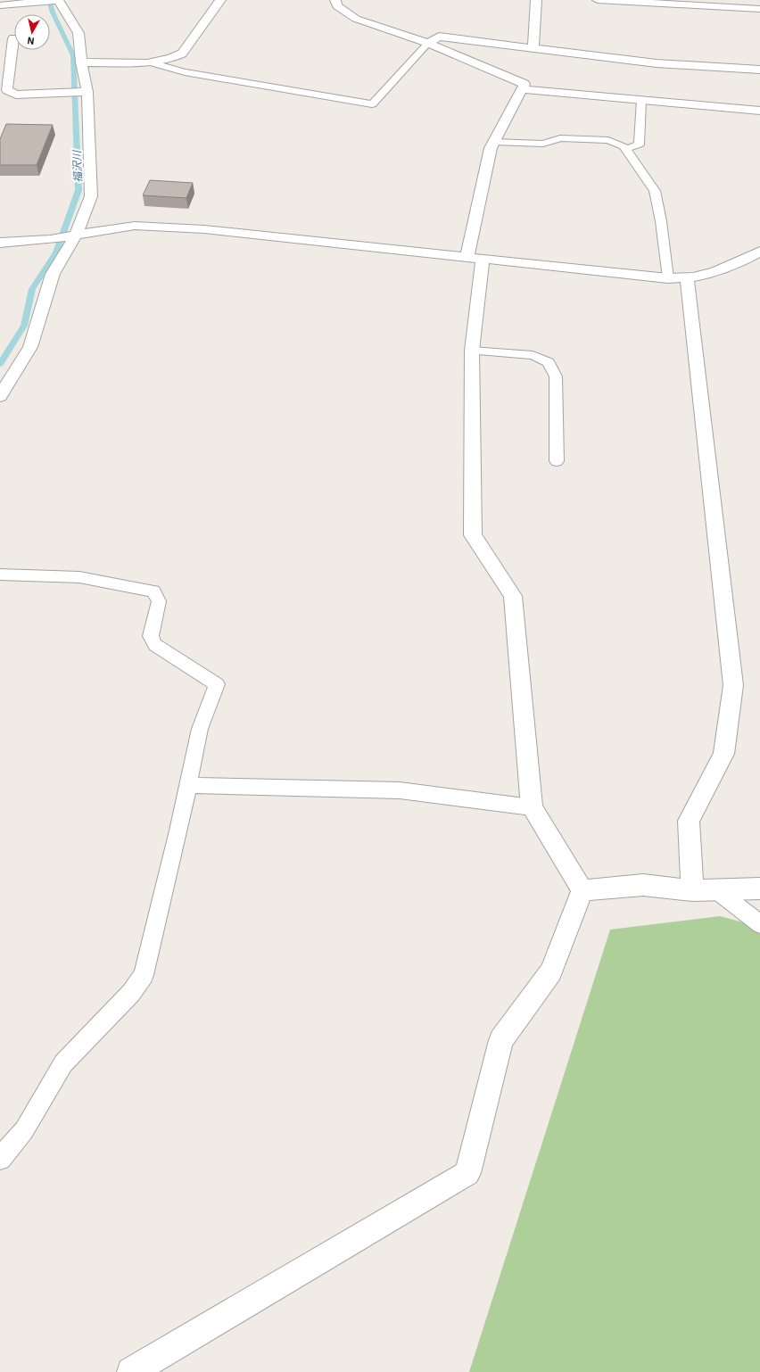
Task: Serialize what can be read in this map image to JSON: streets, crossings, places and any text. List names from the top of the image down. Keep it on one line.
{"water":["福沢川"],"north":"bottom"}
